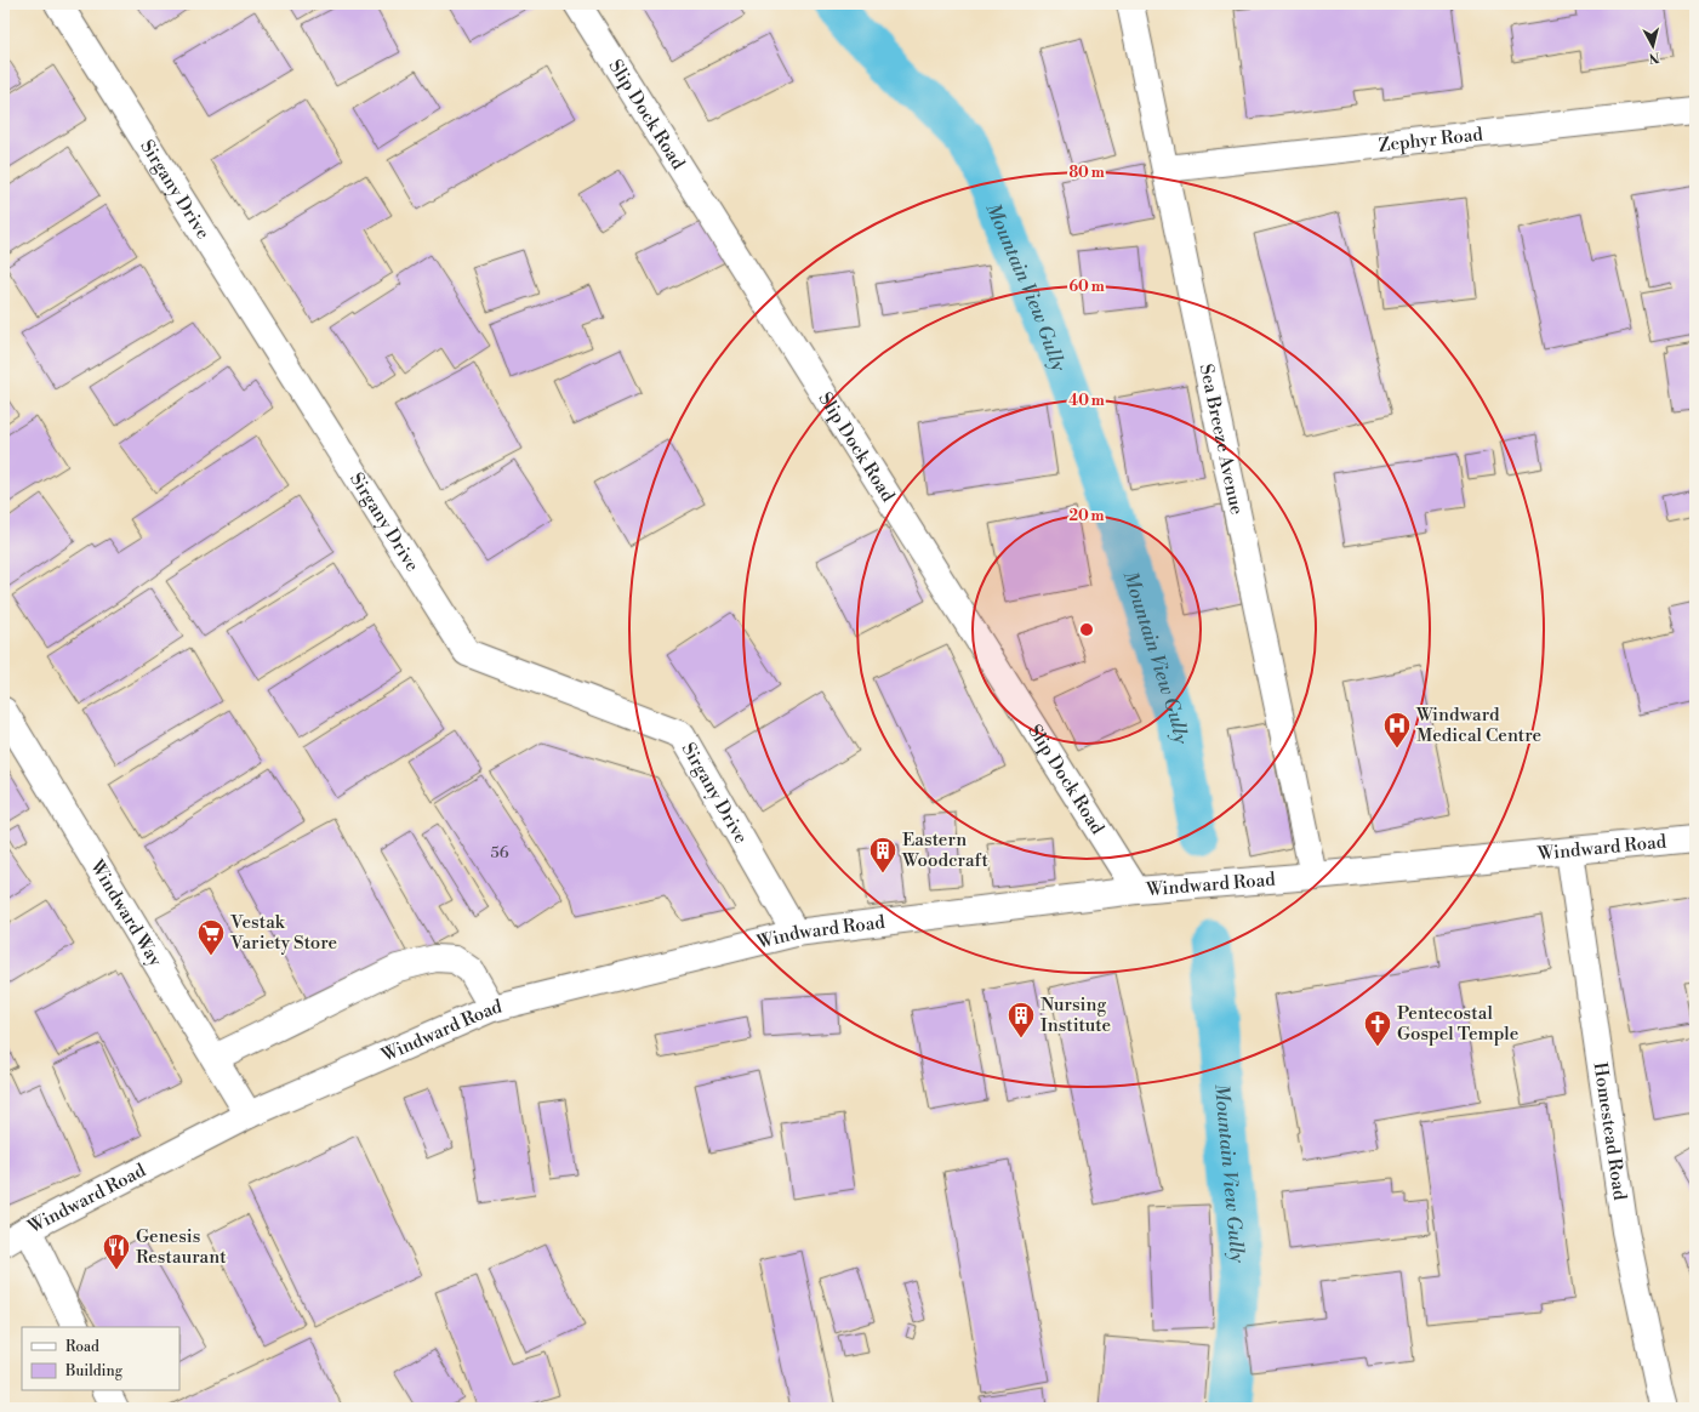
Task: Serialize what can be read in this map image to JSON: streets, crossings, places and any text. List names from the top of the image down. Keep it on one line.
{"streets":{"street":["Slip Dock Road","Zephyr Road","Sirgany Drive","Sea Breeze Avenue","Windward Road","Windward Way","Homestead Road"]},"crossings":[["Slip Dock Road","Windward Road"],["Zephyr Road","Sea Breeze Avenue"],["Sirgany Drive","Windward Road"],["Sea Breeze Avenue","Windward Road"],["Windward Road","Windward Way"],["Windward Road","Homestead Road"]],"water":["Mountain View Gully"],"places":{"hospital":["Windward Medical Centre"],"building":["Eastern Woodcraft","Nursing Institute"],"supermarket":["Vestak Variety Store"],"church":["Pentecostal Gospel Temple"],"restaurant":["Genesis Restaurant"]},"house_numbers":["56"],"legend":["Road","Building"],"north":"bottom","rings":["80 m","60 m","40 m","20 m"]}
